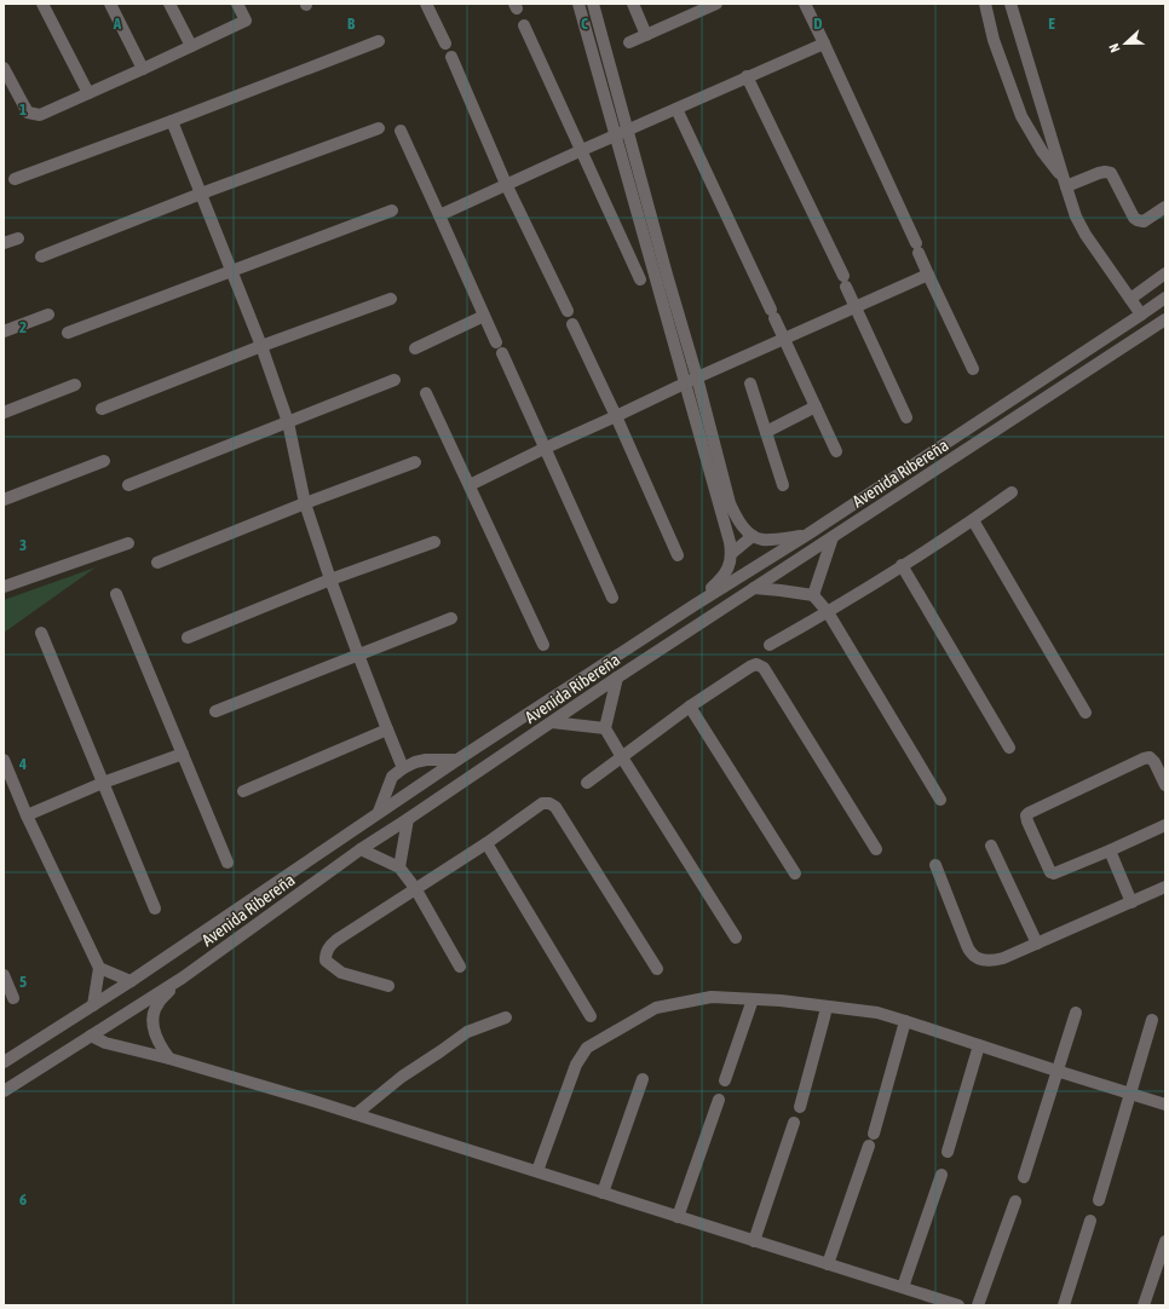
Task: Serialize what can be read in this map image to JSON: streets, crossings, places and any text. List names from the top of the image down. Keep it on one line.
{"streets":{"street":["Avenida Ribereña"]},"north":"left","grid":{"columns":["A","B","C","D","E"],"rows":["1","2","3","4","5","6"]}}
